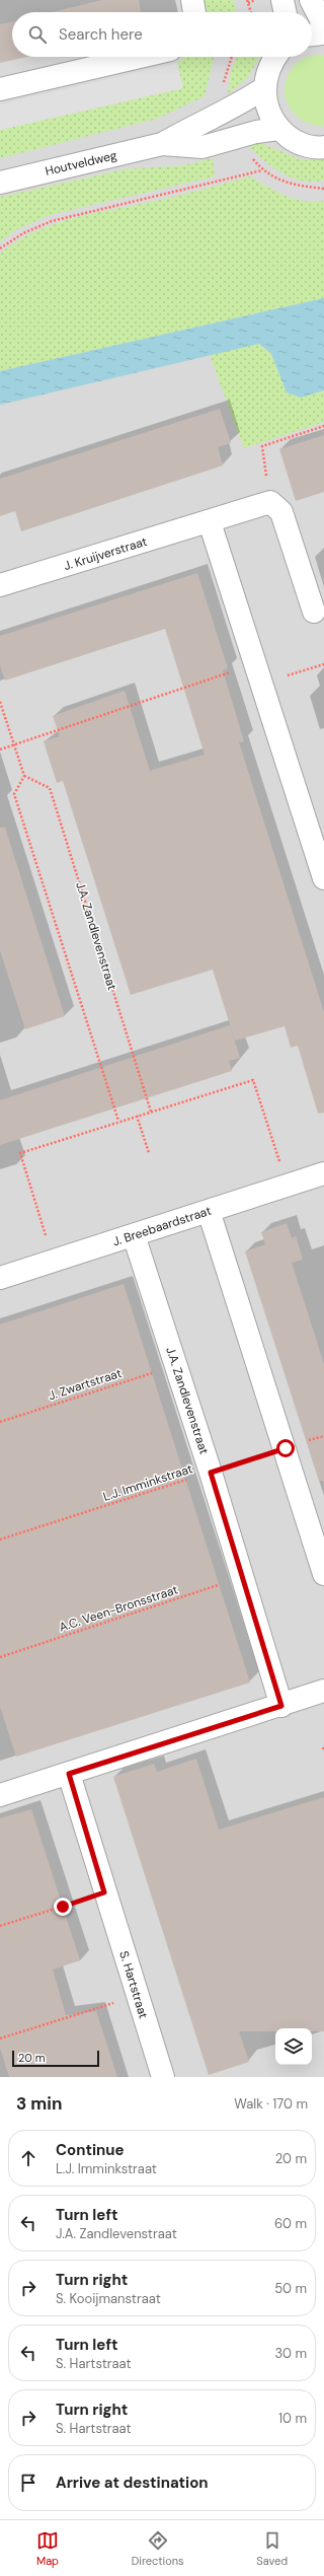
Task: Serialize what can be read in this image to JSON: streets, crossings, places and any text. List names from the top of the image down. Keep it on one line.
{"streets":{"street":["Houtveldweg","J. Kruijverstraat","J.A. Zandlevenstraat","J. Breebaardstraat","S. Hartstraat"],"path":["J. Zwartstraat","L.J. Imminkstraat","A.C. Veen-Bronsstraat"]},"crossings":[["J.A. Zandlevenstraat","J. Breebaardstraat"],["J.A. Zandlevenstraat","J. Zwartstraat"],["J.A. Zandlevenstraat","L.J. Imminkstraat"],["J.A. Zandlevenstraat","A.C. Veen-Bronsstraat"]],"scale_bar":"20 m","page":{"search":"Search here","scale":"20 m","heading":["3 min","Walk · 170 m"],"list":[["Continue","L.J. Imminkstraat","20 m"],["Turn left","J.A. Zandlevenstraat","60 m"],["Turn right","S. Kooijmanstraat","50 m"],["Turn left","S. Hartstraat","30 m"],["Turn right","S. Hartstraat","10 m"],"Arrive at destination"],"nav":["Map","Directions","Saved"]}}
